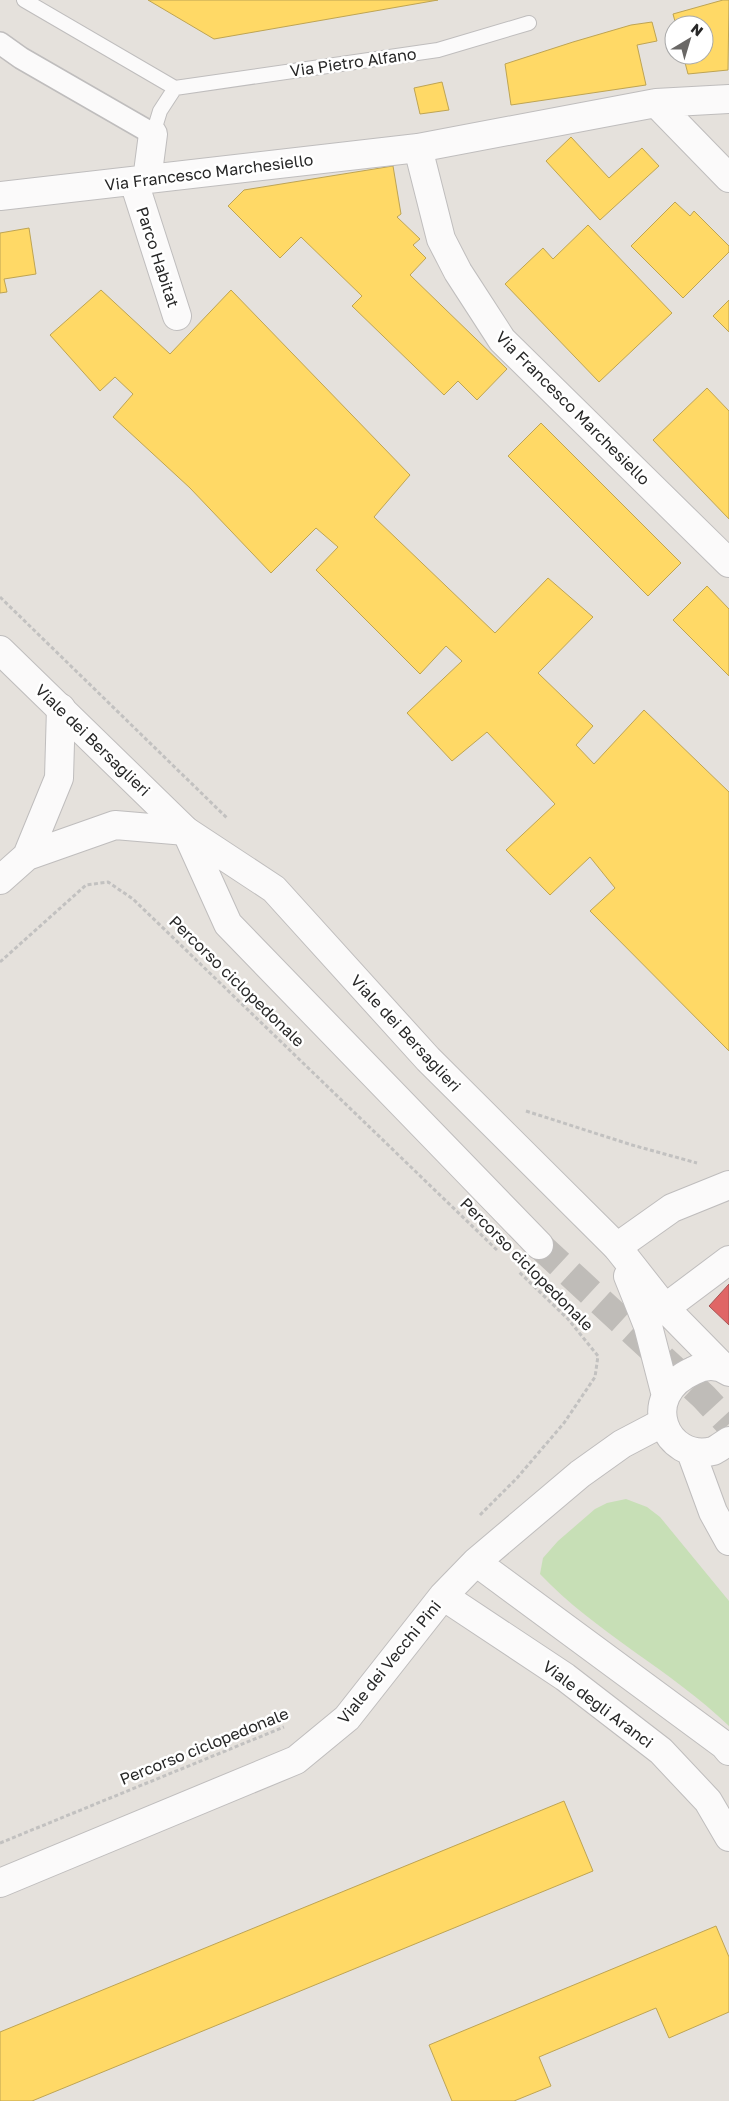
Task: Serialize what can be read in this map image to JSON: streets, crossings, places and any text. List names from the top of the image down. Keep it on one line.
{"streets":{"street":["Via Francesco Marchesiello","Parco Habitat","Viale dei Bersaglieri","Viale dei Vecchi Pini","Viale degli Aranci"],"lane":["Via Pietro Alfano"],"path":["Percorso ciclopedonale"]},"crossings":[["Via Francesco Marchesiello","Parco Habitat"],["Viale dei Vecchi Pini","Viale degli Aranci"]],"north":"top right"}
